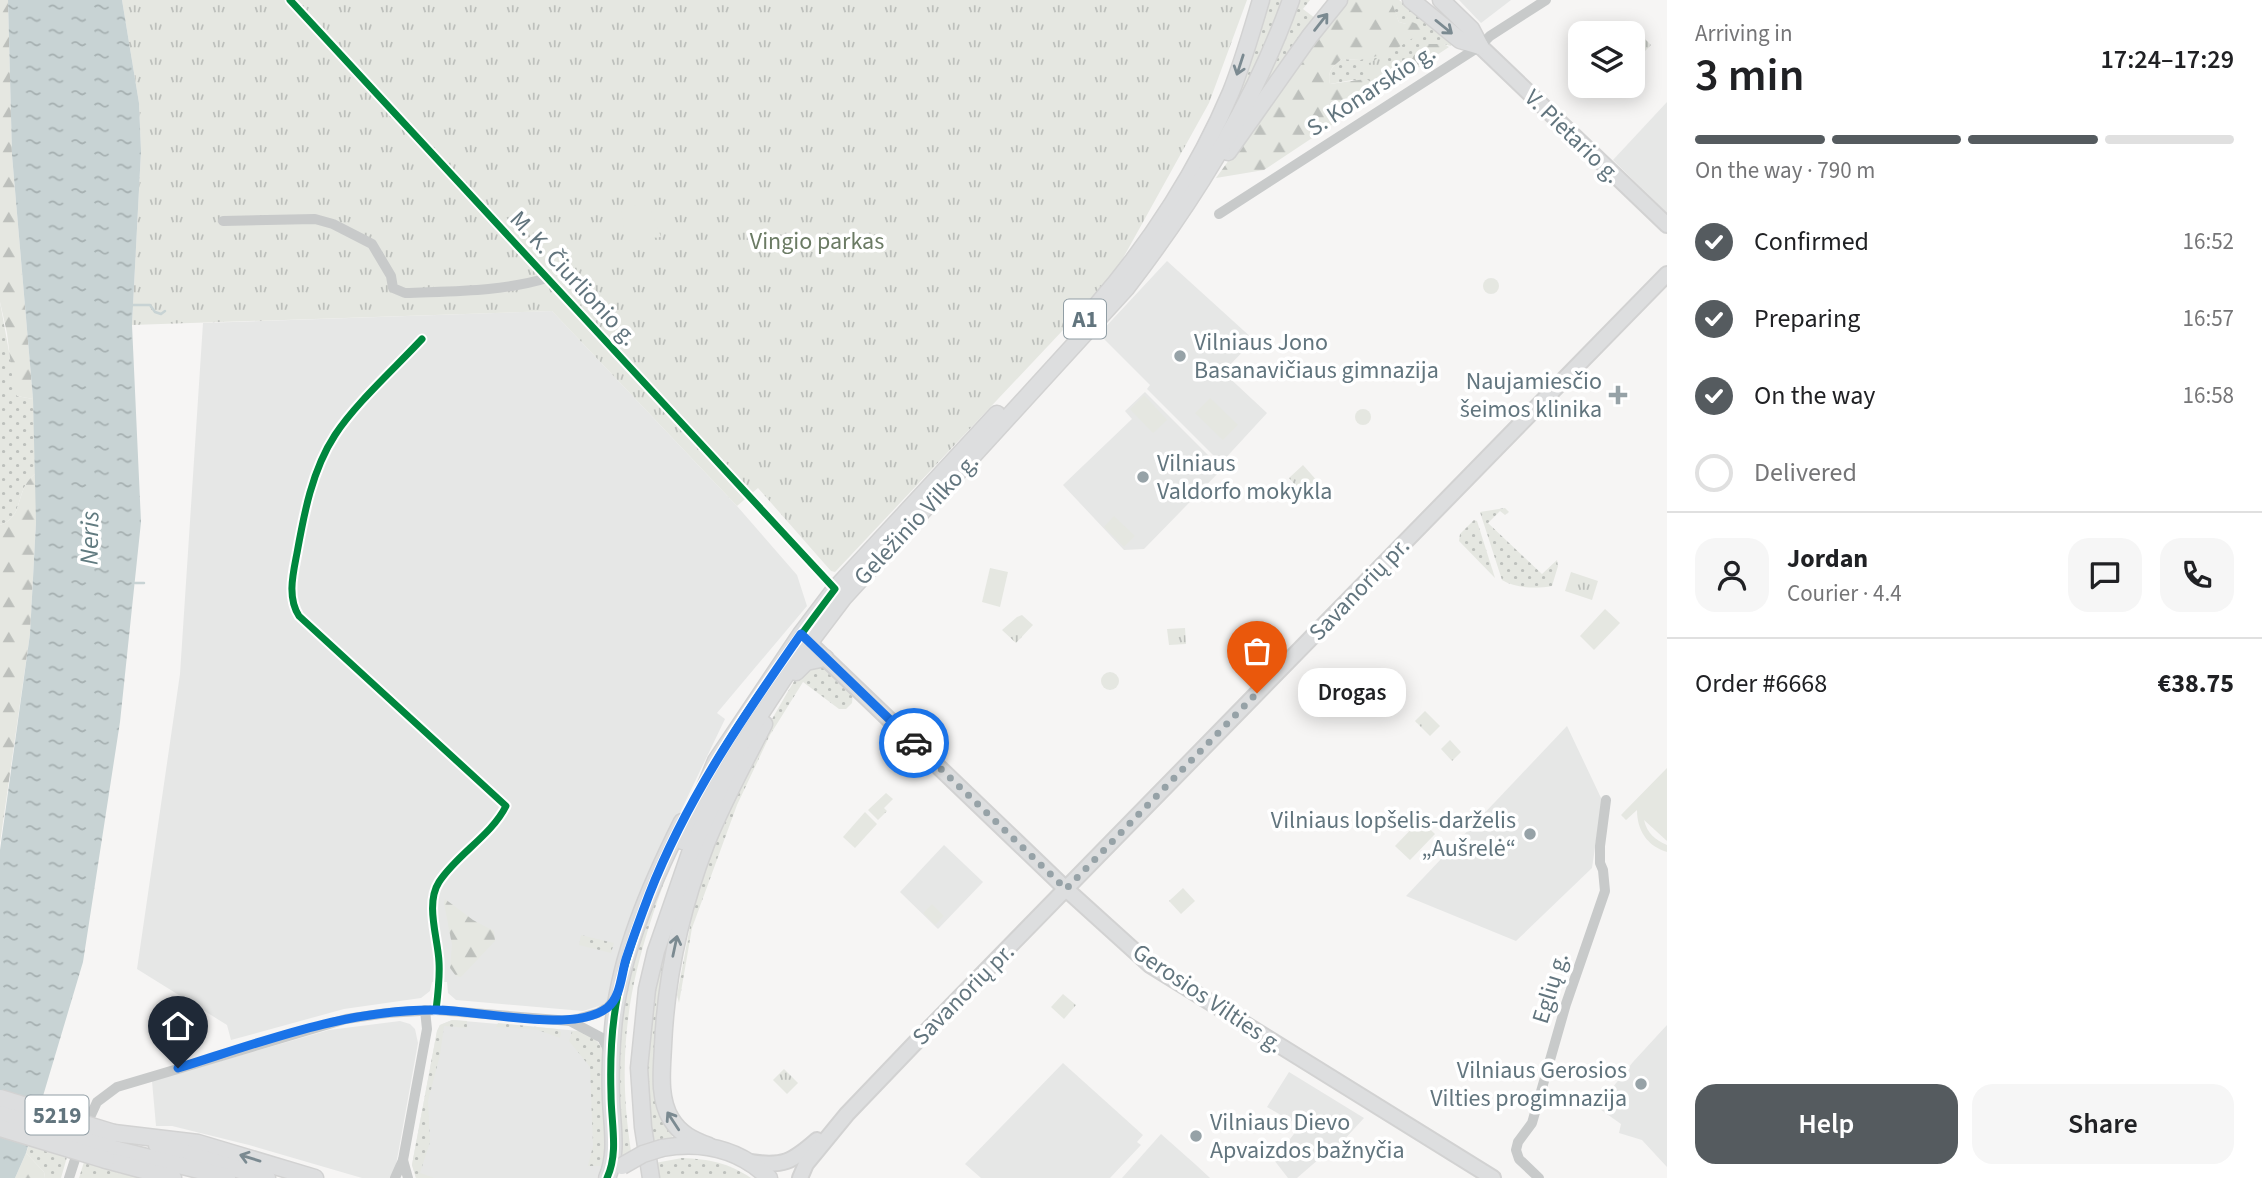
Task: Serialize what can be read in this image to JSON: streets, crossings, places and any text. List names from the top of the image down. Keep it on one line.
{"streets":{"highway":["A1","Geležinio Vilko g.","5219"],"main road":["V. Pietario g.","Savanorių pr.","Gerosios Vilties g."],"street":["S. Konarskio g.","M. K. Čiurlionio g.","Eglių g."]},"crossings":[["S. Konarskio g.","V. Pietario g."],["M. K. Čiurlionio g.","Geležinio Vilko g."],["A1","Geležinio Vilko g."],["Geležinio Vilko g.","Gerosios Vilties g."],["Savanorių pr.","Gerosios Vilties g."]],"water":["Neris"],"parks":["Vingio parkas"],"places":{"other":["Vilniaus Jono Basanavičiaus gimnazija","Vilniaus Valdorfo mokykla","Drogas","Vilniaus lopšelis-darželis „Aušrelė“","Vilniaus Gerosios Vilties progimnazija","Vilniaus Dievo Apvaizdos bažnyčia"],"health":["Naujamiesčio šeimos klinika"]},"page":{"heading":["3 min","Arriving in","17:24–17:29"],"panel":["Jordan","Courier · 4.4","Order #6668","€38.75"],"bar":"On the way · 790 m","list":[["Confirmed","16:52"],["Preparing","16:57"],["On the way","16:58"],"Delivered"],"bubble":"Drogas","buttons":["Help","Share"]}}
